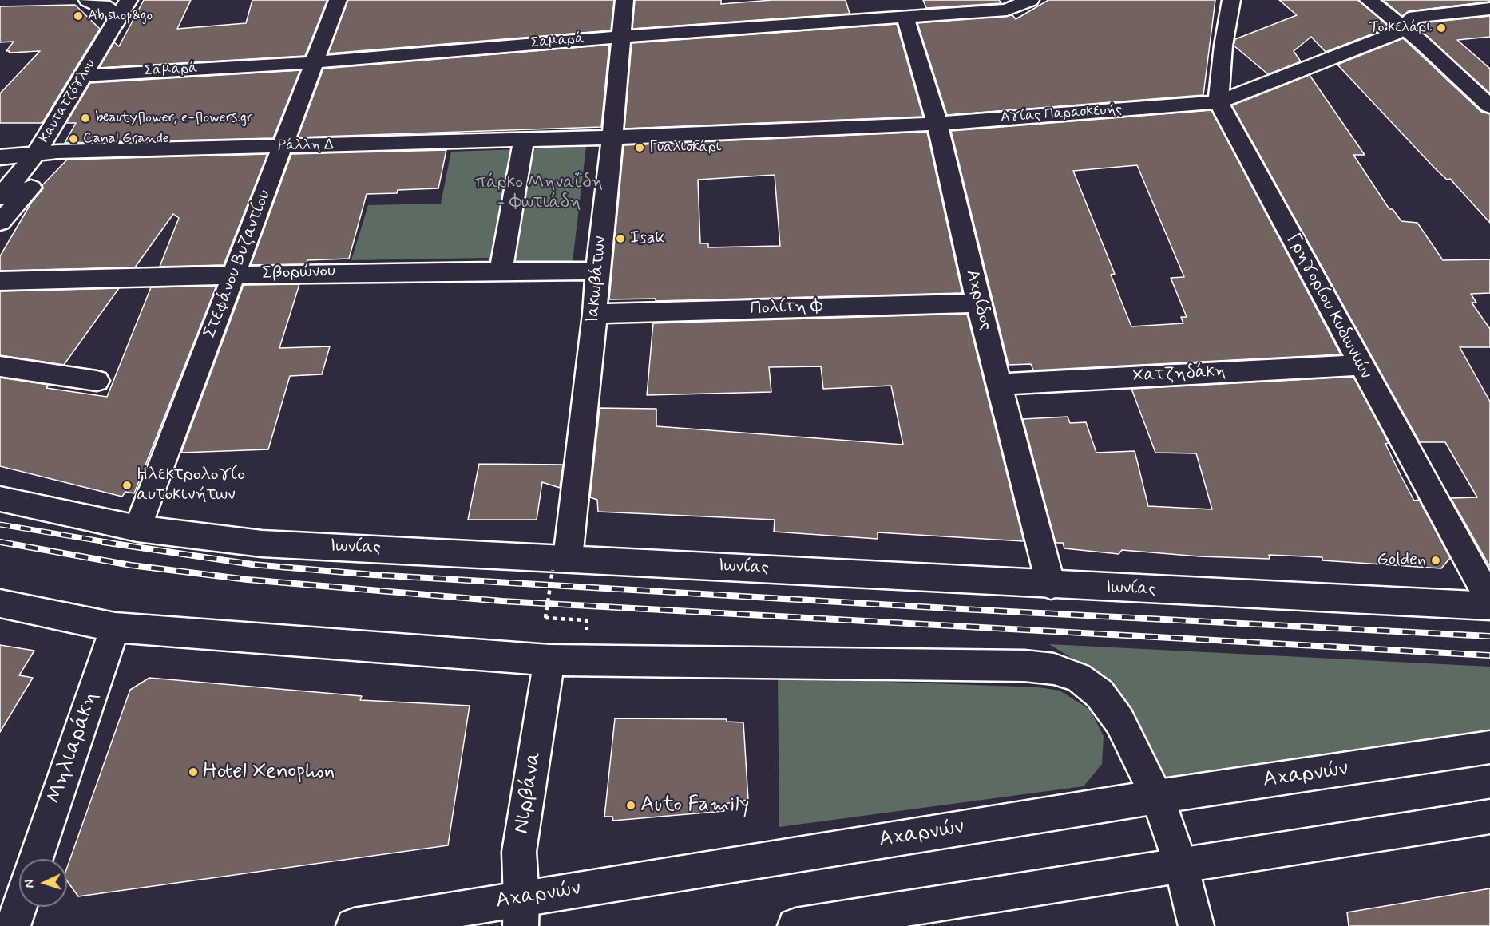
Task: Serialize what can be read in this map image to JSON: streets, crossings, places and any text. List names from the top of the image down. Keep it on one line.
{"streets":{"street":["Σαμαρά","Καυτατζόγλου","Αγίας Παρασκευής","Ράλλη Δ","Στεφάνου Βυζαντίου","Σβορώνου","Ιακωβάτων","Αχρίδος","Γρηγορίου Κυδωνιών","Πολίτη Φ","Χατζηδάκη","Ιωνίας","Μηλιαράκη","Αχαρνών","Νιρβάνα"]},"crossings":[["Σαμαρά","Καυτατζόγλου"],["Σαμαρά","Στεφάνου Βυζαντίου"],["Σαμαρά","Ιακωβάτων"],["Σαμαρά","Αχρίδος"],["Καυτατζόγλου","Ράλλη Δ"],["Αγίας Παρασκευής","Ράλλη Δ"],["Αγίας Παρασκευής","Ιακωβάτων"],["Αγίας Παρασκευής","Αχρίδος"],["Αγίας Παρασκευής","Γρηγορίου Κυδωνιών"],["Ράλλη Δ","Στεφάνου Βυζαντίου"],["Ράλλη Δ","Ιακωβάτων"],["Στεφάνου Βυζαντίου","Σβορώνου"],["Στεφάνου Βυζαντίου","Ιωνίας"],["Σβορώνου","Ιακωβάτων"],["Ιακωβάτων","Πολίτη Φ"],["Ιακωβάτων","Ιωνίας"],["Αχρίδος","Πολίτη Φ"],["Αχρίδος","Χατζηδάκη"],["Αχρίδος","Ιωνίας"],["Γρηγορίου Κυδωνιών","Χατζηδάκη"],["Αχαρνών","Νιρβάνα"]],"parks":["πάρκο Μηναΐδη - Φωτιάδη"],"places":["Ab shop&go","Το κελάρι","beautyflower, e-flowers.gr","Canal Grande","Γυαλισκάρι","Isak","Ηλεκτρολογίο αυτοκινήτων","Golden","Hotel Xenophon","Auto Family"],"north":"left"}
